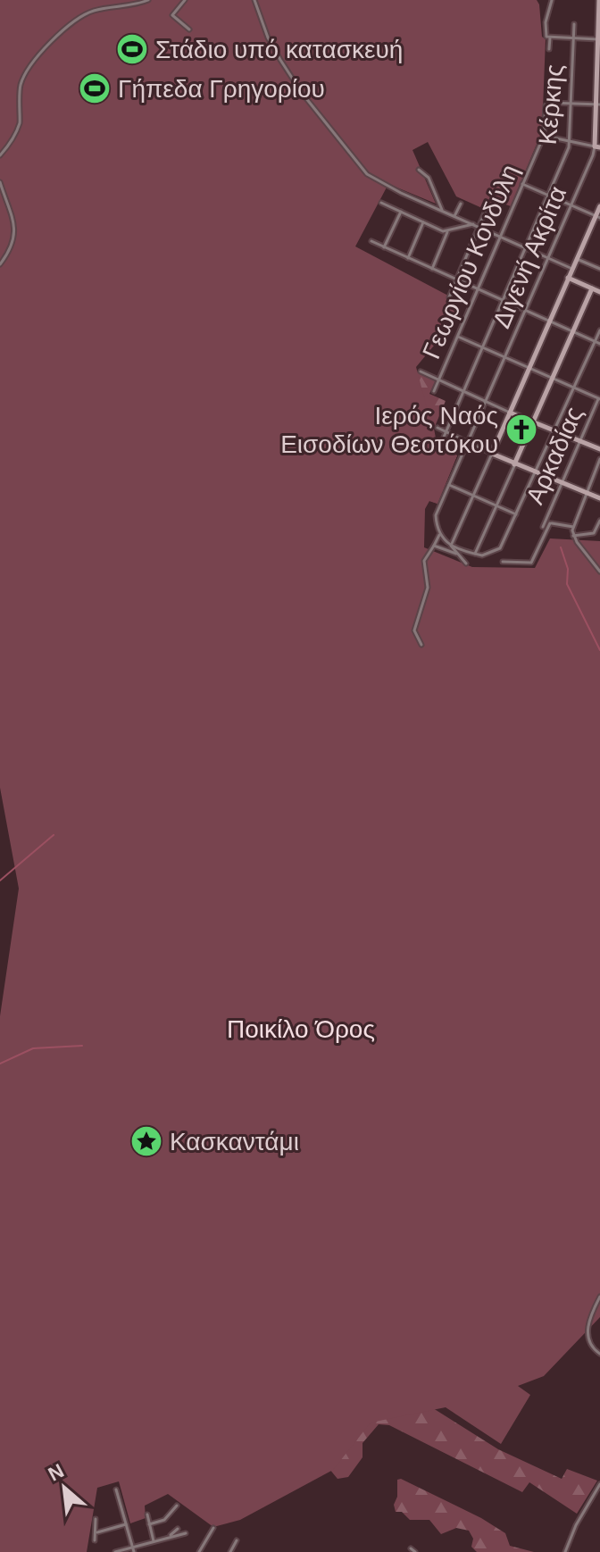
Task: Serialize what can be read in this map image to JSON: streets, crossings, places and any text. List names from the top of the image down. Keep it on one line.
{"streets":{"street":["Κέρκης","Διγενή Ακρίτα","Γεωργίου Κονδύλη","Αρκαδίας"]},"crossings":[["Κέρκης","Γεωργίου Κονδύλη"]],"parks":["Ποικίλο Όρος"],"places":{"sports":["Στάδιο υπό κατασκευή","Γήπεδα Γρηγορίου"],"church":["Ιερός Ναός Εισοδίων Θεοτόκου"],"place":["Κασκαντάμι"]},"north":"top left"}
